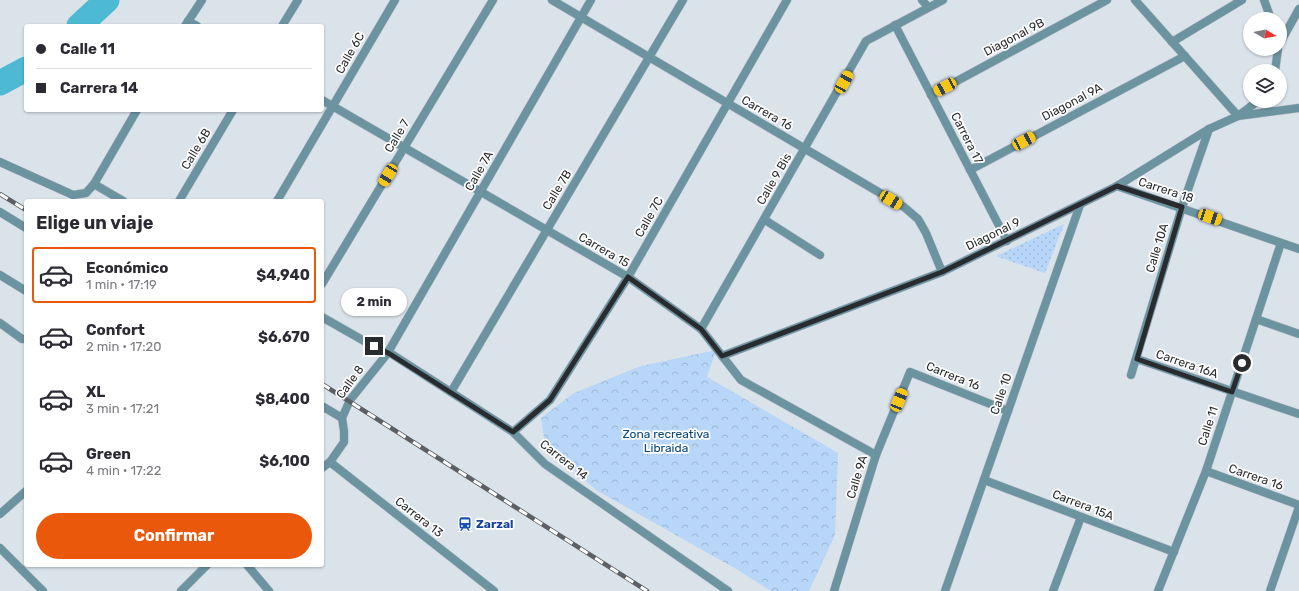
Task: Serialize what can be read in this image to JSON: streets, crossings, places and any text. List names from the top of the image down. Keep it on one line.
{"streets":{"street":["Diagonal 9B","Calle 6C","Diagonal 9A","Carrera 16","Calle 7","Carrera 17","Calle 6B","Calle 7A","Calle 9 Bis","Calle 7B","Carrera 18","Calle 7C","Diagonal 9","Calle 10A","Carrera 15","Carrera 16A","Calle 8","Calle 10","Calle 11","Carrera 14","Calle 9A","Carrera 15A","Carrera 13"]},"crossings":[["Diagonal 9B","Carrera 17"],["Calle 6C","Carrera 15"],["Diagonal 9A","Carrera 17"],["Carrera 16","Calle 7A"],["Carrera 16","Calle 9 Bis"],["Carrera 16","Calle 7B"],["Carrera 16","Calle 7C"],["Carrera 16","Diagonal 9"],["Carrera 16","Calle 10"],["Carrera 16","Calle 11"],["Carrera 16","Calle 9A"],["Calle 7","Carrera 15"],["Carrera 17","Calle 9 Bis"],["Carrera 17","Diagonal 9"],["Calle 7A","Carrera 15"],["Calle 7A","Calle 8"],["Calle 7A","Carrera 14"],["Calle 9 Bis","Carrera 15"],["Calle 7B","Carrera 15"],["Calle 7B","Carrera 14"],["Carrera 18","Diagonal 9"],["Carrera 18","Calle 10A"],["Carrera 18","Calle 11"],["Calle 7C","Carrera 15"],["Calle 7C","Carrera 14"],["Diagonal 9","Calle 10A"],["Diagonal 9","Carrera 15"],["Diagonal 9","Calle 10"],["Calle 10A","Carrera 16A"],["Carrera 15","Calle 9A"],["Carrera 16A","Calle 11"],["Calle 8","Carrera 14"],["Calle 8","Carrera 13"],["Calle 10","Carrera 15A"],["Calle 11","Carrera 15A"]],"parks":["Zona recreativa Libraida"],"places":{"station":["Zarzal"]},"north":"right","page":{"banner":["Calle 11","Carrera 14"],"heading":"Elige un viaje","list":[{"name":"Económico","note":"1 min · 17:19","value":"$4,940"},{"name":"Confort","note":"2 min · 17:20","value":"$6,670"},{"name":"XL","note":"3 min · 17:21","value":"$8,400"},{"name":"Green","note":"4 min · 17:22","value":"$6,100"}],"bubble":"2 min","buttons":"Confirmar"}}
